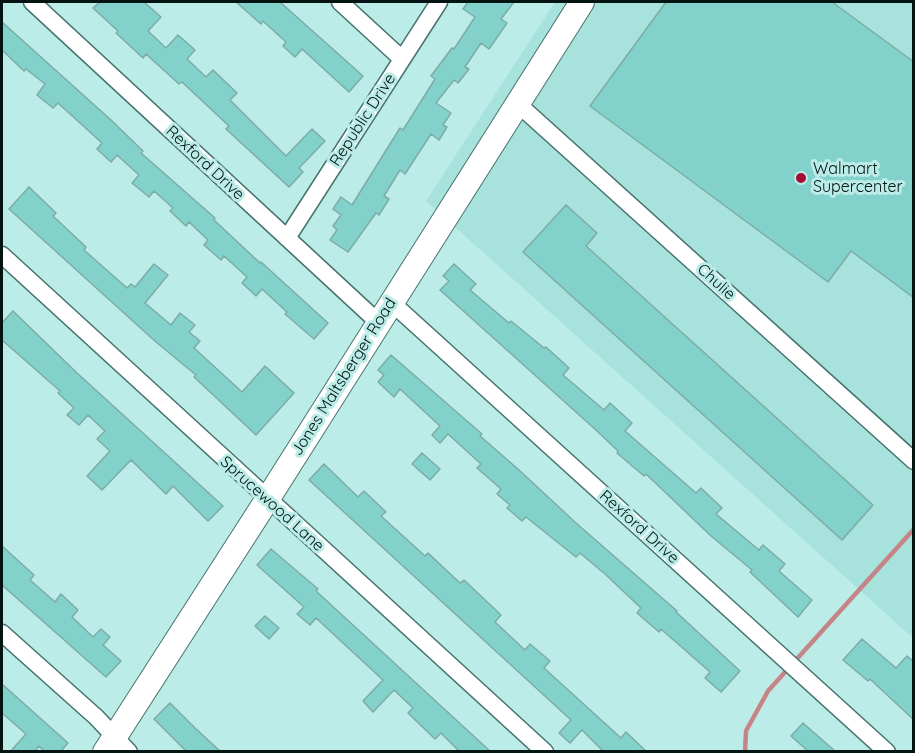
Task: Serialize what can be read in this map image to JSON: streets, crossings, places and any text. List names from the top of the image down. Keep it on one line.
{"streets":{"main road":["Jones Maltsberger Road"],"street":["Republic Drive","Rexford Drive","Chulie","Sprucewood Lane"]},"crossings":[["Republic Drive","Rexford Drive"],["Rexford Drive","Jones Maltsberger Road"],["Chulie","Jones Maltsberger Road"],["Jones Maltsberger Road","Sprucewood Lane"]],"places":["Walmart Supercenter"]}
